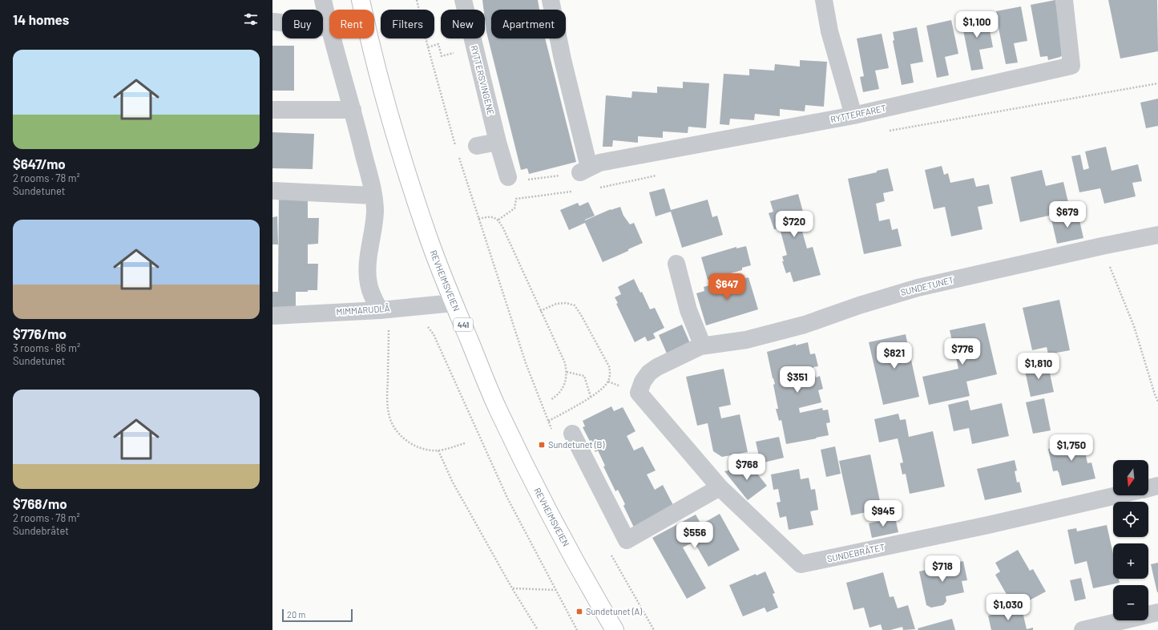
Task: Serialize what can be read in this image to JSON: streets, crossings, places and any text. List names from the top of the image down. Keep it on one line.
{"streets":{"main road":["REVHEIMSVEIEN","441"],"street":["RYTTERSVINGENE","RYTTERFARET","SUNDETUNET","MIMMARUDLÅ","SUNDEBRÅTET"]},"crossings":[["REVHEIMSVEIEN","MIMMARUDLÅ"],["SUNDETUNET","SUNDEBRÅTET"]],"places":{"transit":["Sundetunet (B)","Sundetunet (A)"]},"scale_bar":"20 m","north":"bottom","page":{"heading":"14 homes","chip":["Buy","Rent","Filters","New","Apartment"],"price":["$1,100","$679","$720","$647","$776","$821","$1,810","$351","$1,750","$768","$945","$556","$718","$1,030"],"list":[{"name":"$647/mo","note":"2 rooms · 78 m² · Sundetunet"},{"name":"$776/mo","note":"3 rooms · 86 m² · Sundetunet"},{"name":"$768/mo","note":"2 rooms · 78 m² · Sundebråtet"}],"map_buttons":["+","−"],"scale":"20 m"}}
